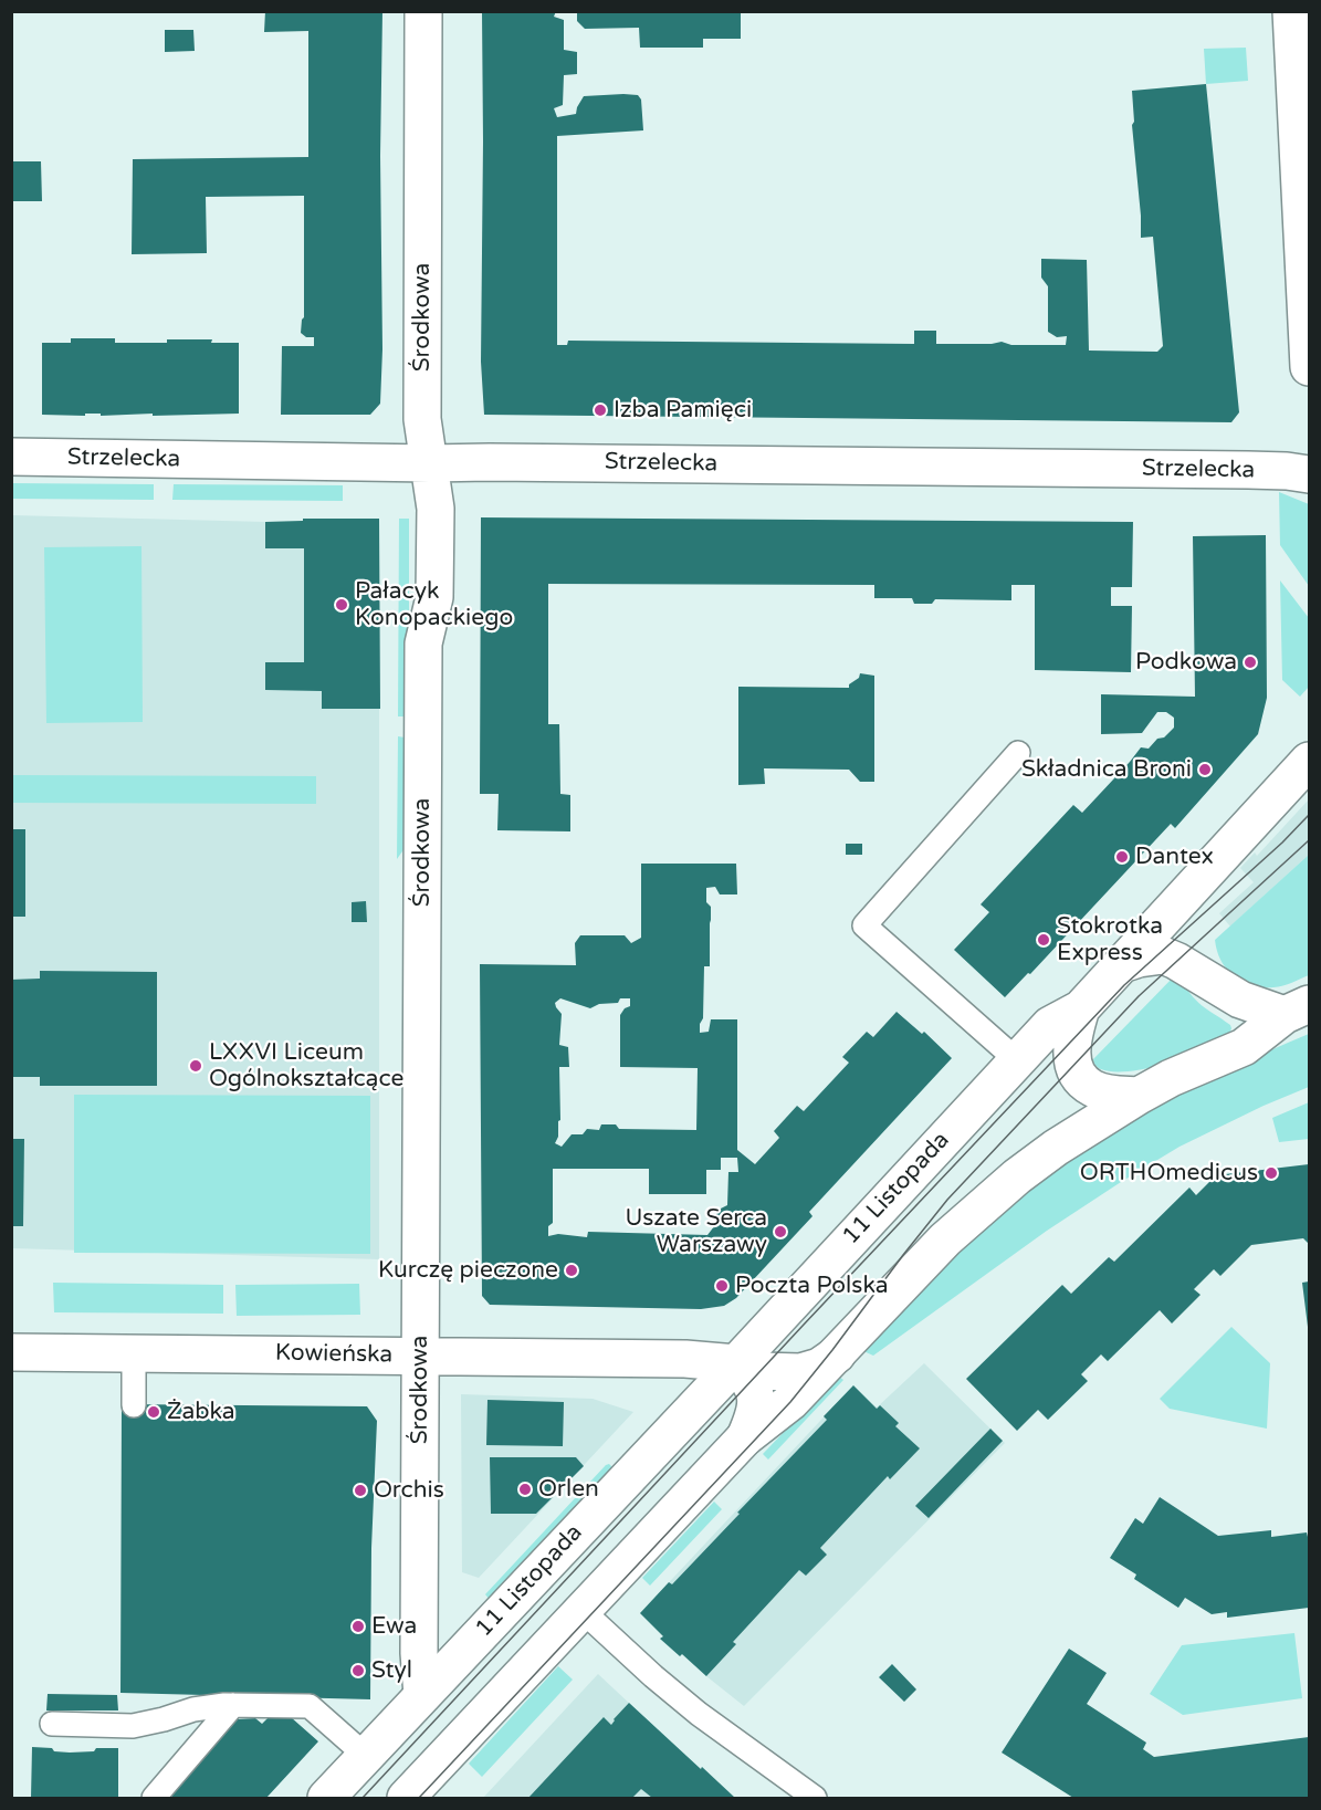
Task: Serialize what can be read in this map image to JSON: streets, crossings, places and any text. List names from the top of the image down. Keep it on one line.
{"streets":{"street":["Środkowa","Strzelecka","11 Listopada","Kowieńska"]},"crossings":[["Środkowa","Strzelecka"],["Środkowa","11 Listopada"],["Środkowa","Kowieńska"],["11 Listopada","Kowieńska"]],"places":["Izba Pamięci","Pałacyk Konopackiego","Podkowa","Składnica Broni","Dantex","Stokrotka Express","LXXVI Liceum Ogólnokształcące","ORTHOmedicus","Uszate Serca Warszawy","Kurczę pieczone","Poczta Polska","Żabka","Orlen","Orchis","Ewa","Styl"]}
